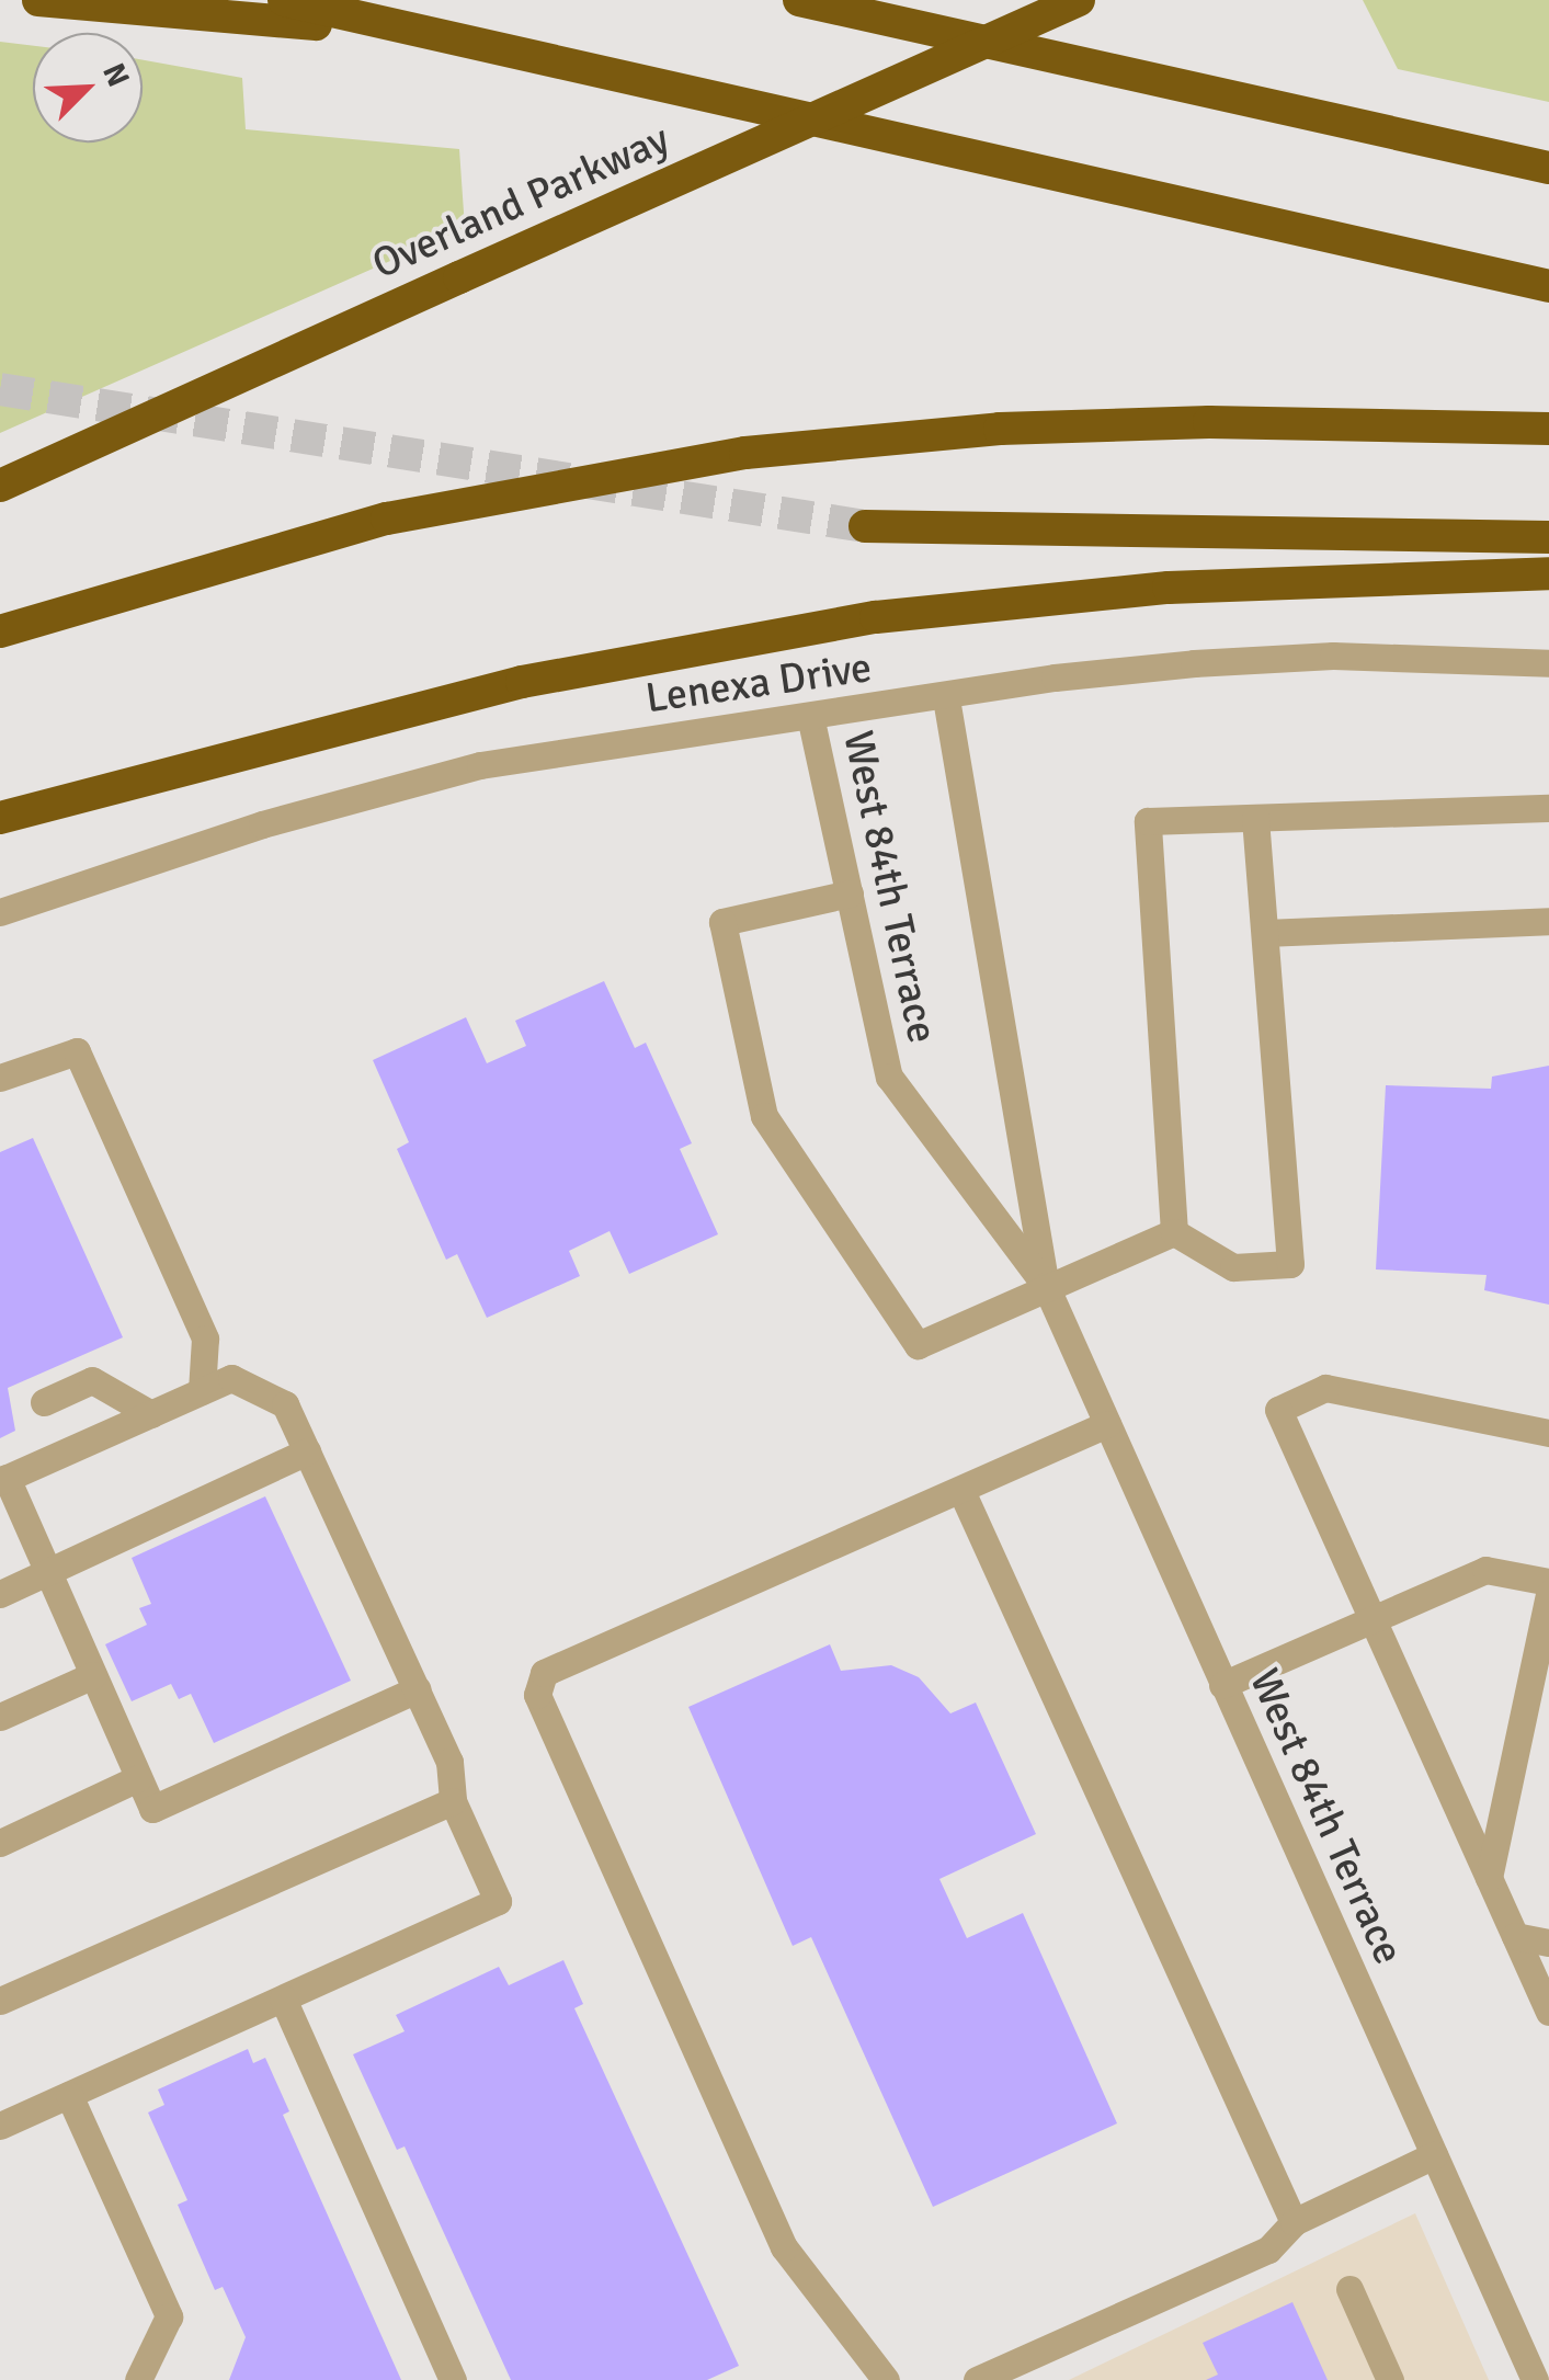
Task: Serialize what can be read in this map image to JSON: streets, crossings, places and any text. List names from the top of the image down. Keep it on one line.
{"streets":{"highway":["Overland Parkway"],"street":["Lenexa Drive","West 84th Terrace"]},"crossings":[["Lenexa Drive","West 84th Terrace"]],"north":"top right"}
